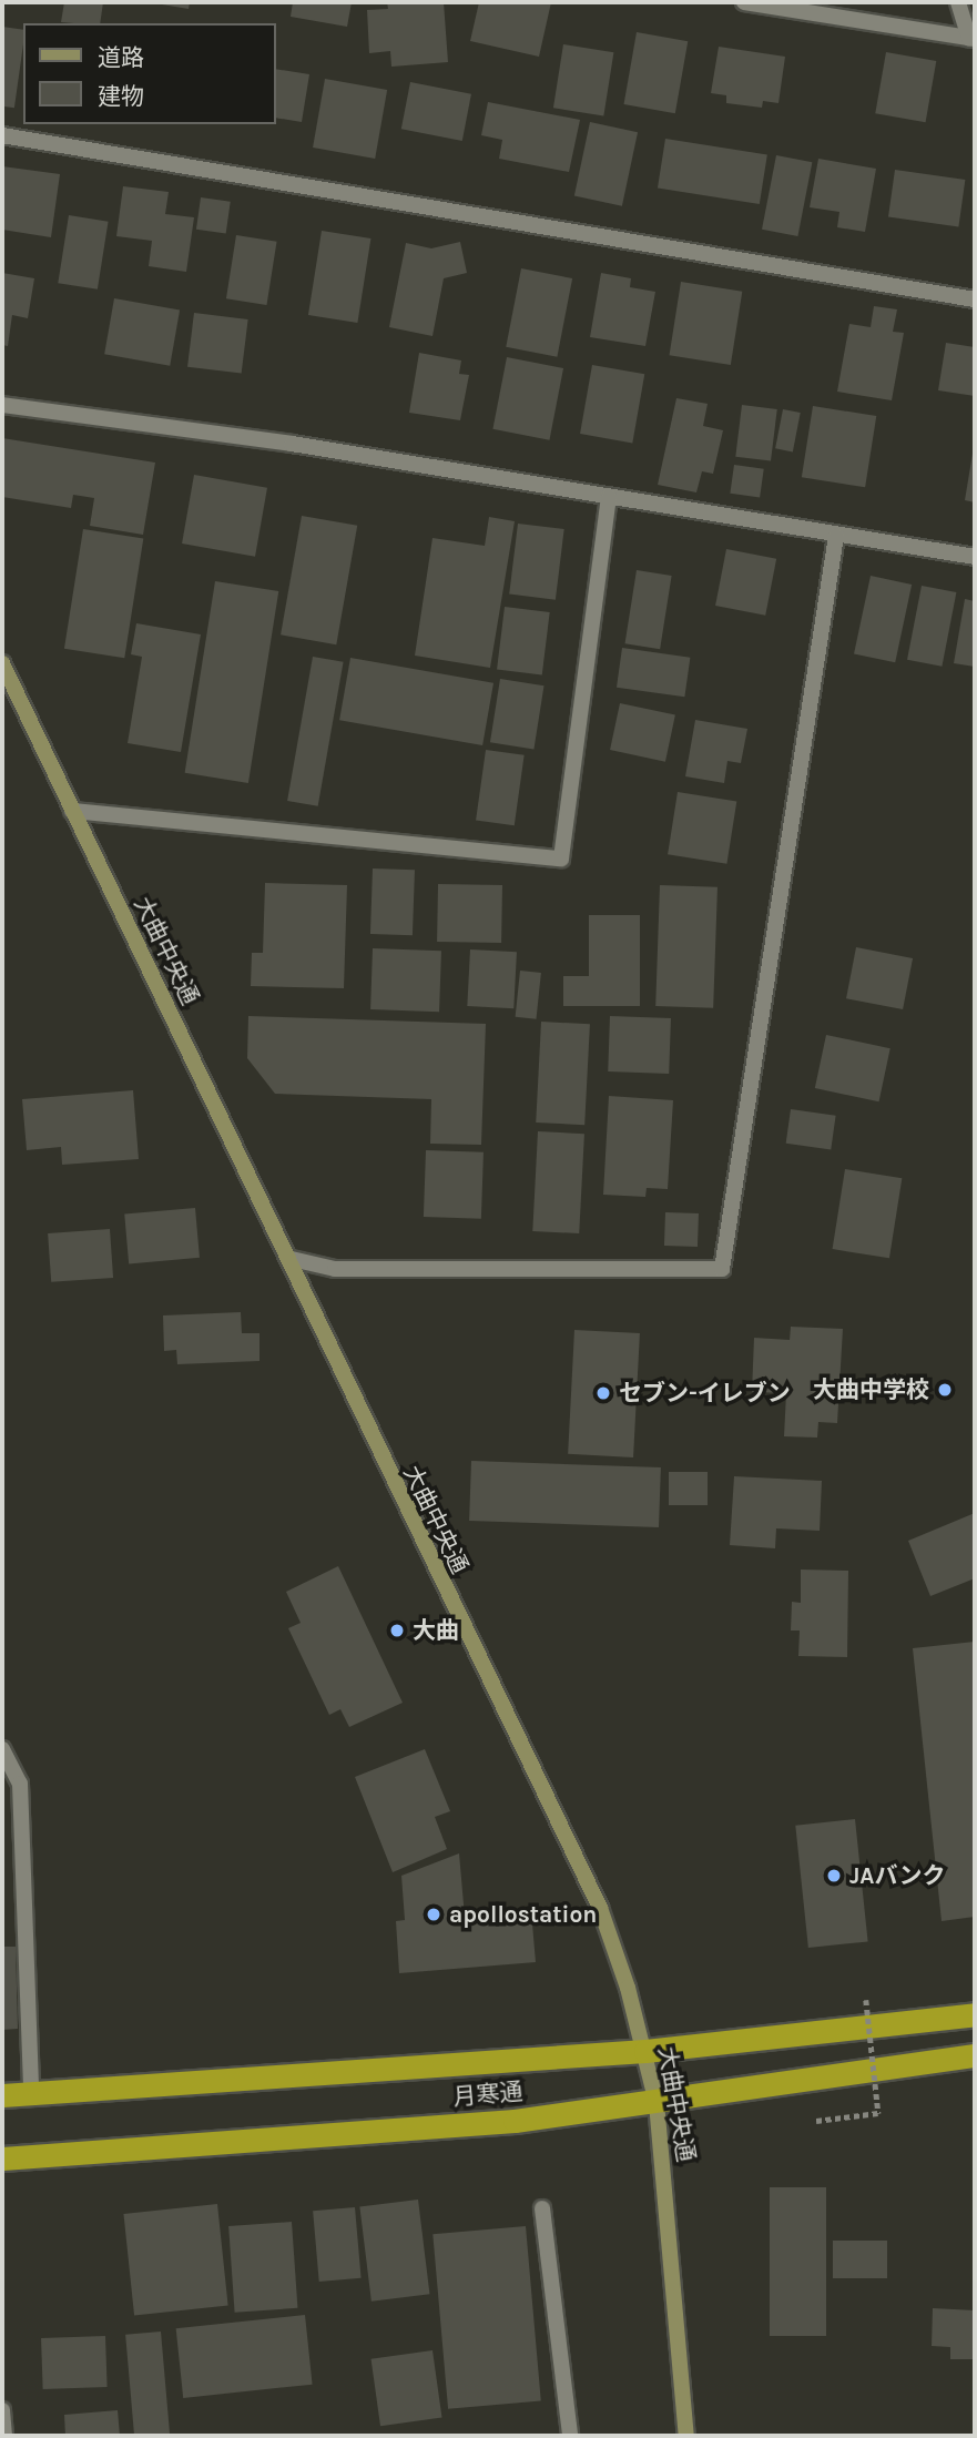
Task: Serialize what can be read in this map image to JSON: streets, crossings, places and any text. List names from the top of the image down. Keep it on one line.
{"streets":{"highway":["月寒通"],"main road":["大曲中央通"]},"crossings":[["大曲中央通","月寒通"]],"places":["大曲中学校","セブン-イレブン","大曲","JAバンク","apollostation"],"legend":["道路","建物"]}
